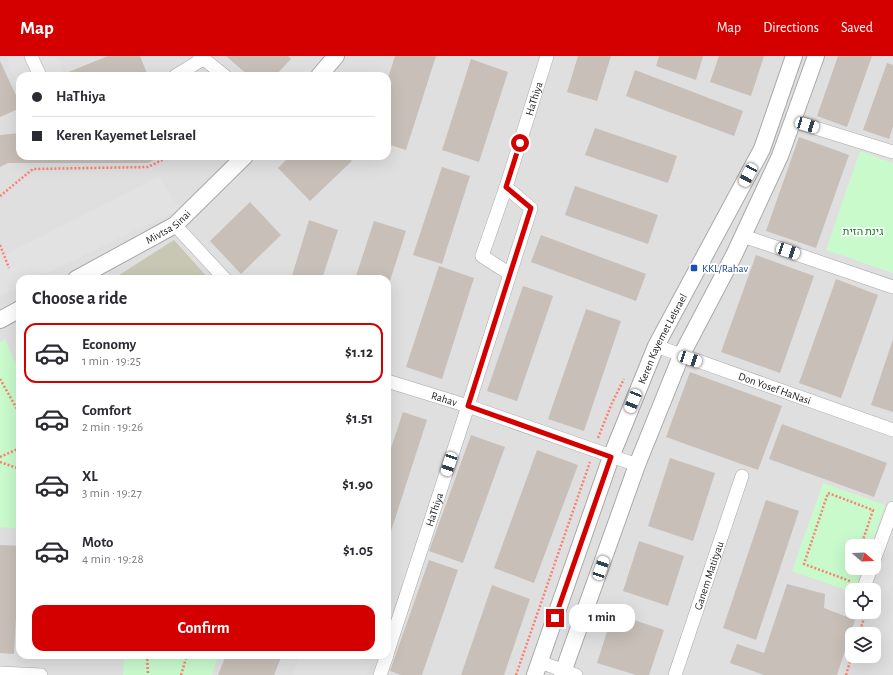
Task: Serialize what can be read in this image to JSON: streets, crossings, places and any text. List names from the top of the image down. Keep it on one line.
{"streets":{"street":["HaThiya","Mivtsa Sinai","Keren Kayemet LeIsrael","Don Yosef HaNasi","Rahav","Ganem Matityau"]},"crossings":[["HaThiya","Rahav"],["Keren Kayemet LeIsrael","Don Yosef HaNasi"],["Keren Kayemet LeIsrael","Rahav"]],"parks":["גינת הזית"],"places":{"transit":["KKL/Rahav"]},"north":"right","page":{"header":"Map","nav":["Map","Directions","Saved"],"banner":["HaThiya","Keren Kayemet LeIsrael"],"heading":"Choose a ride","list":[{"name":"Economy","note":"1 min · 19:25","value":"$1.12"},{"name":"Comfort","note":"2 min · 19:26","value":"$1.51"},{"name":"XL","note":"3 min · 19:27","value":"$1.90"},{"name":"Moto","note":"4 min · 19:28","value":"$1.05"}],"buttons":"Confirm","bubble":"1 min"}}
